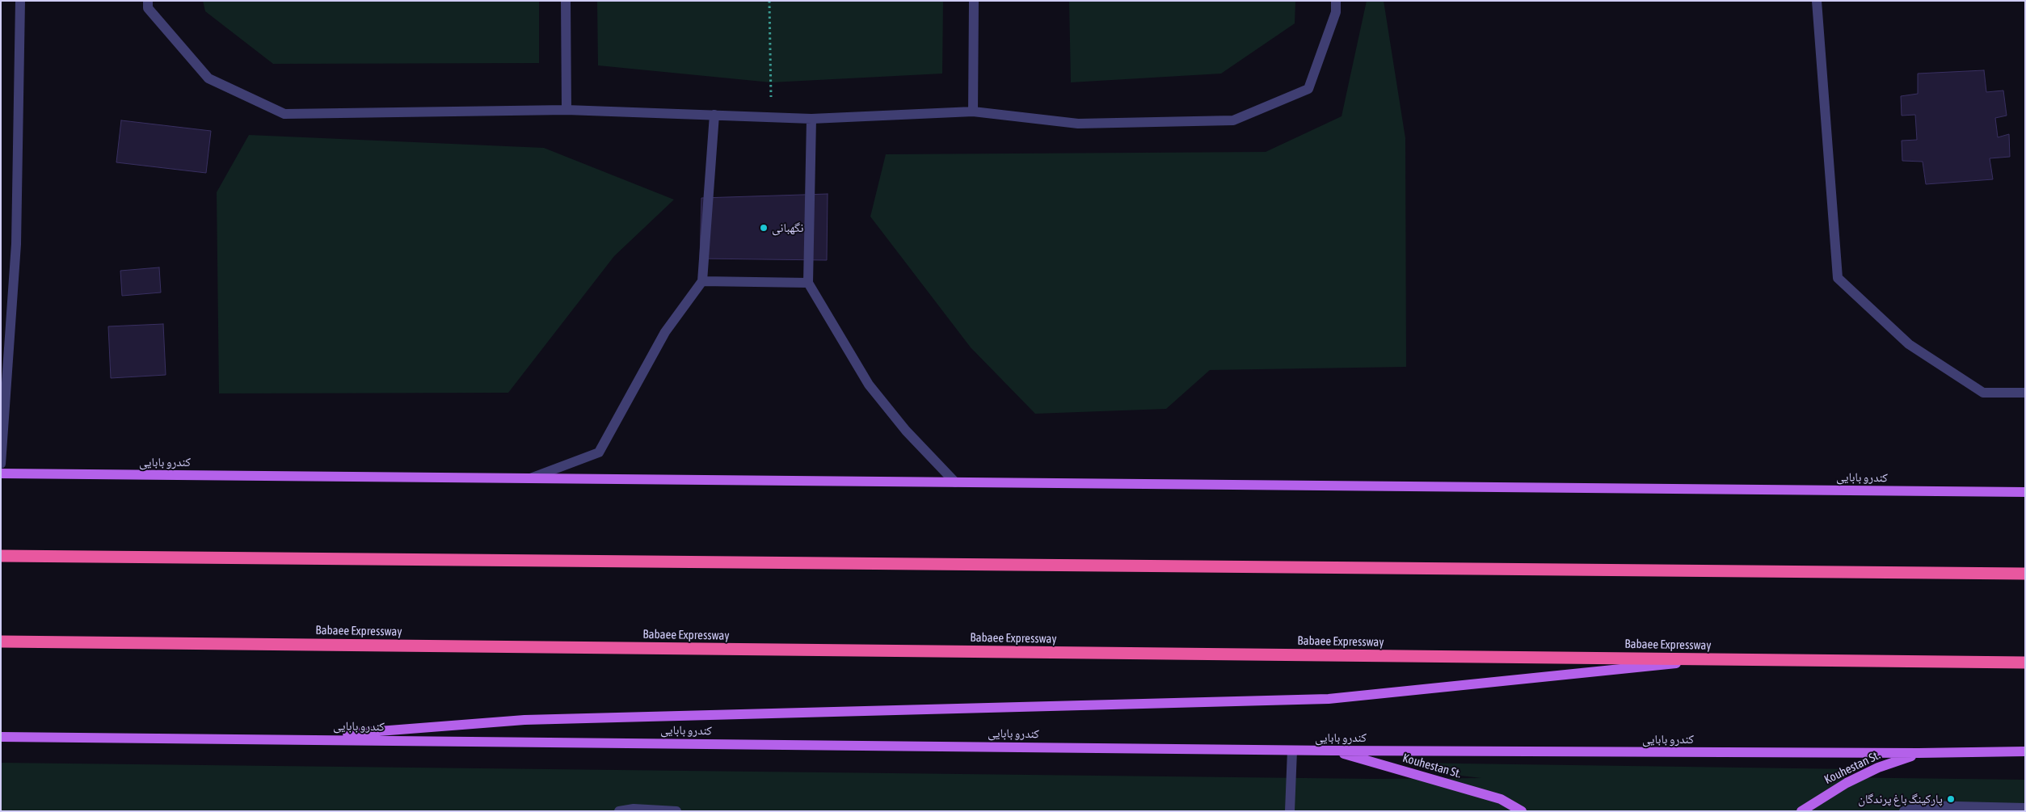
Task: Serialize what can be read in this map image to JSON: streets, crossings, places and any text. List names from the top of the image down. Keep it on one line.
{"streets":{"highway":["Babaee Expressway"],"main road":["کندرو بابایی","Kouhestan St."]},"crossings":[["کندرو بابایی","Kouhestan St."]],"places":["نگهبانی","پارکینگ باغ پرندگان"]}
